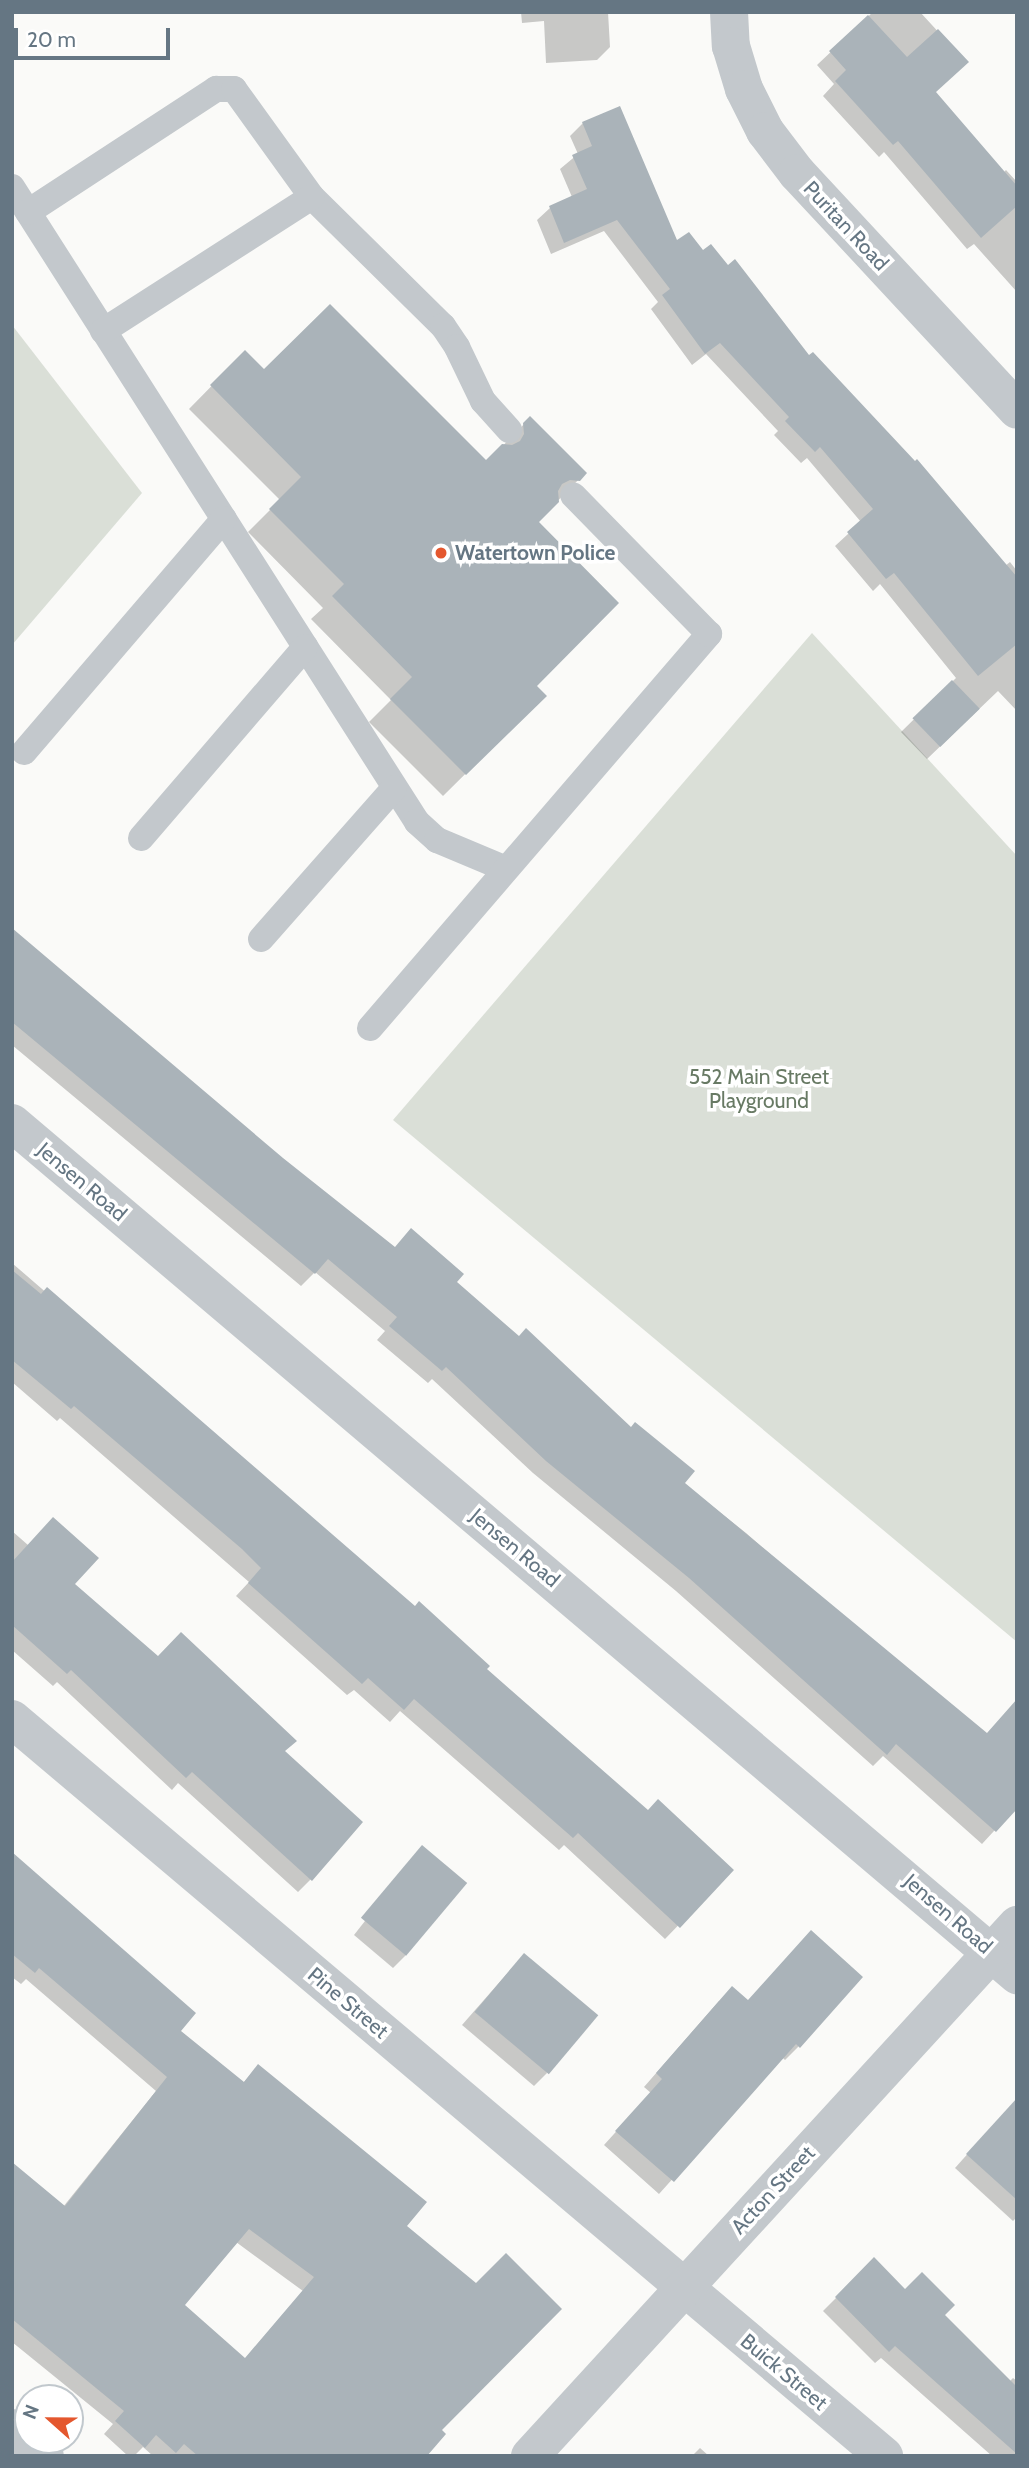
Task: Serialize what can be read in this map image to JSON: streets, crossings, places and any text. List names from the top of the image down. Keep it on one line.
{"streets":{"street":["Puritan Road","Jensen Road","Pine Street","Acton Street","Buick Street"]},"crossings":[["Jensen Road","Acton Street"],["Pine Street","Acton Street"],["Pine Street","Buick Street"],["Acton Street","Buick Street"]],"parks":["552 Main Street Playground"],"places":["Watertown Police"],"scale_bar":"20 m","north":"left"}
